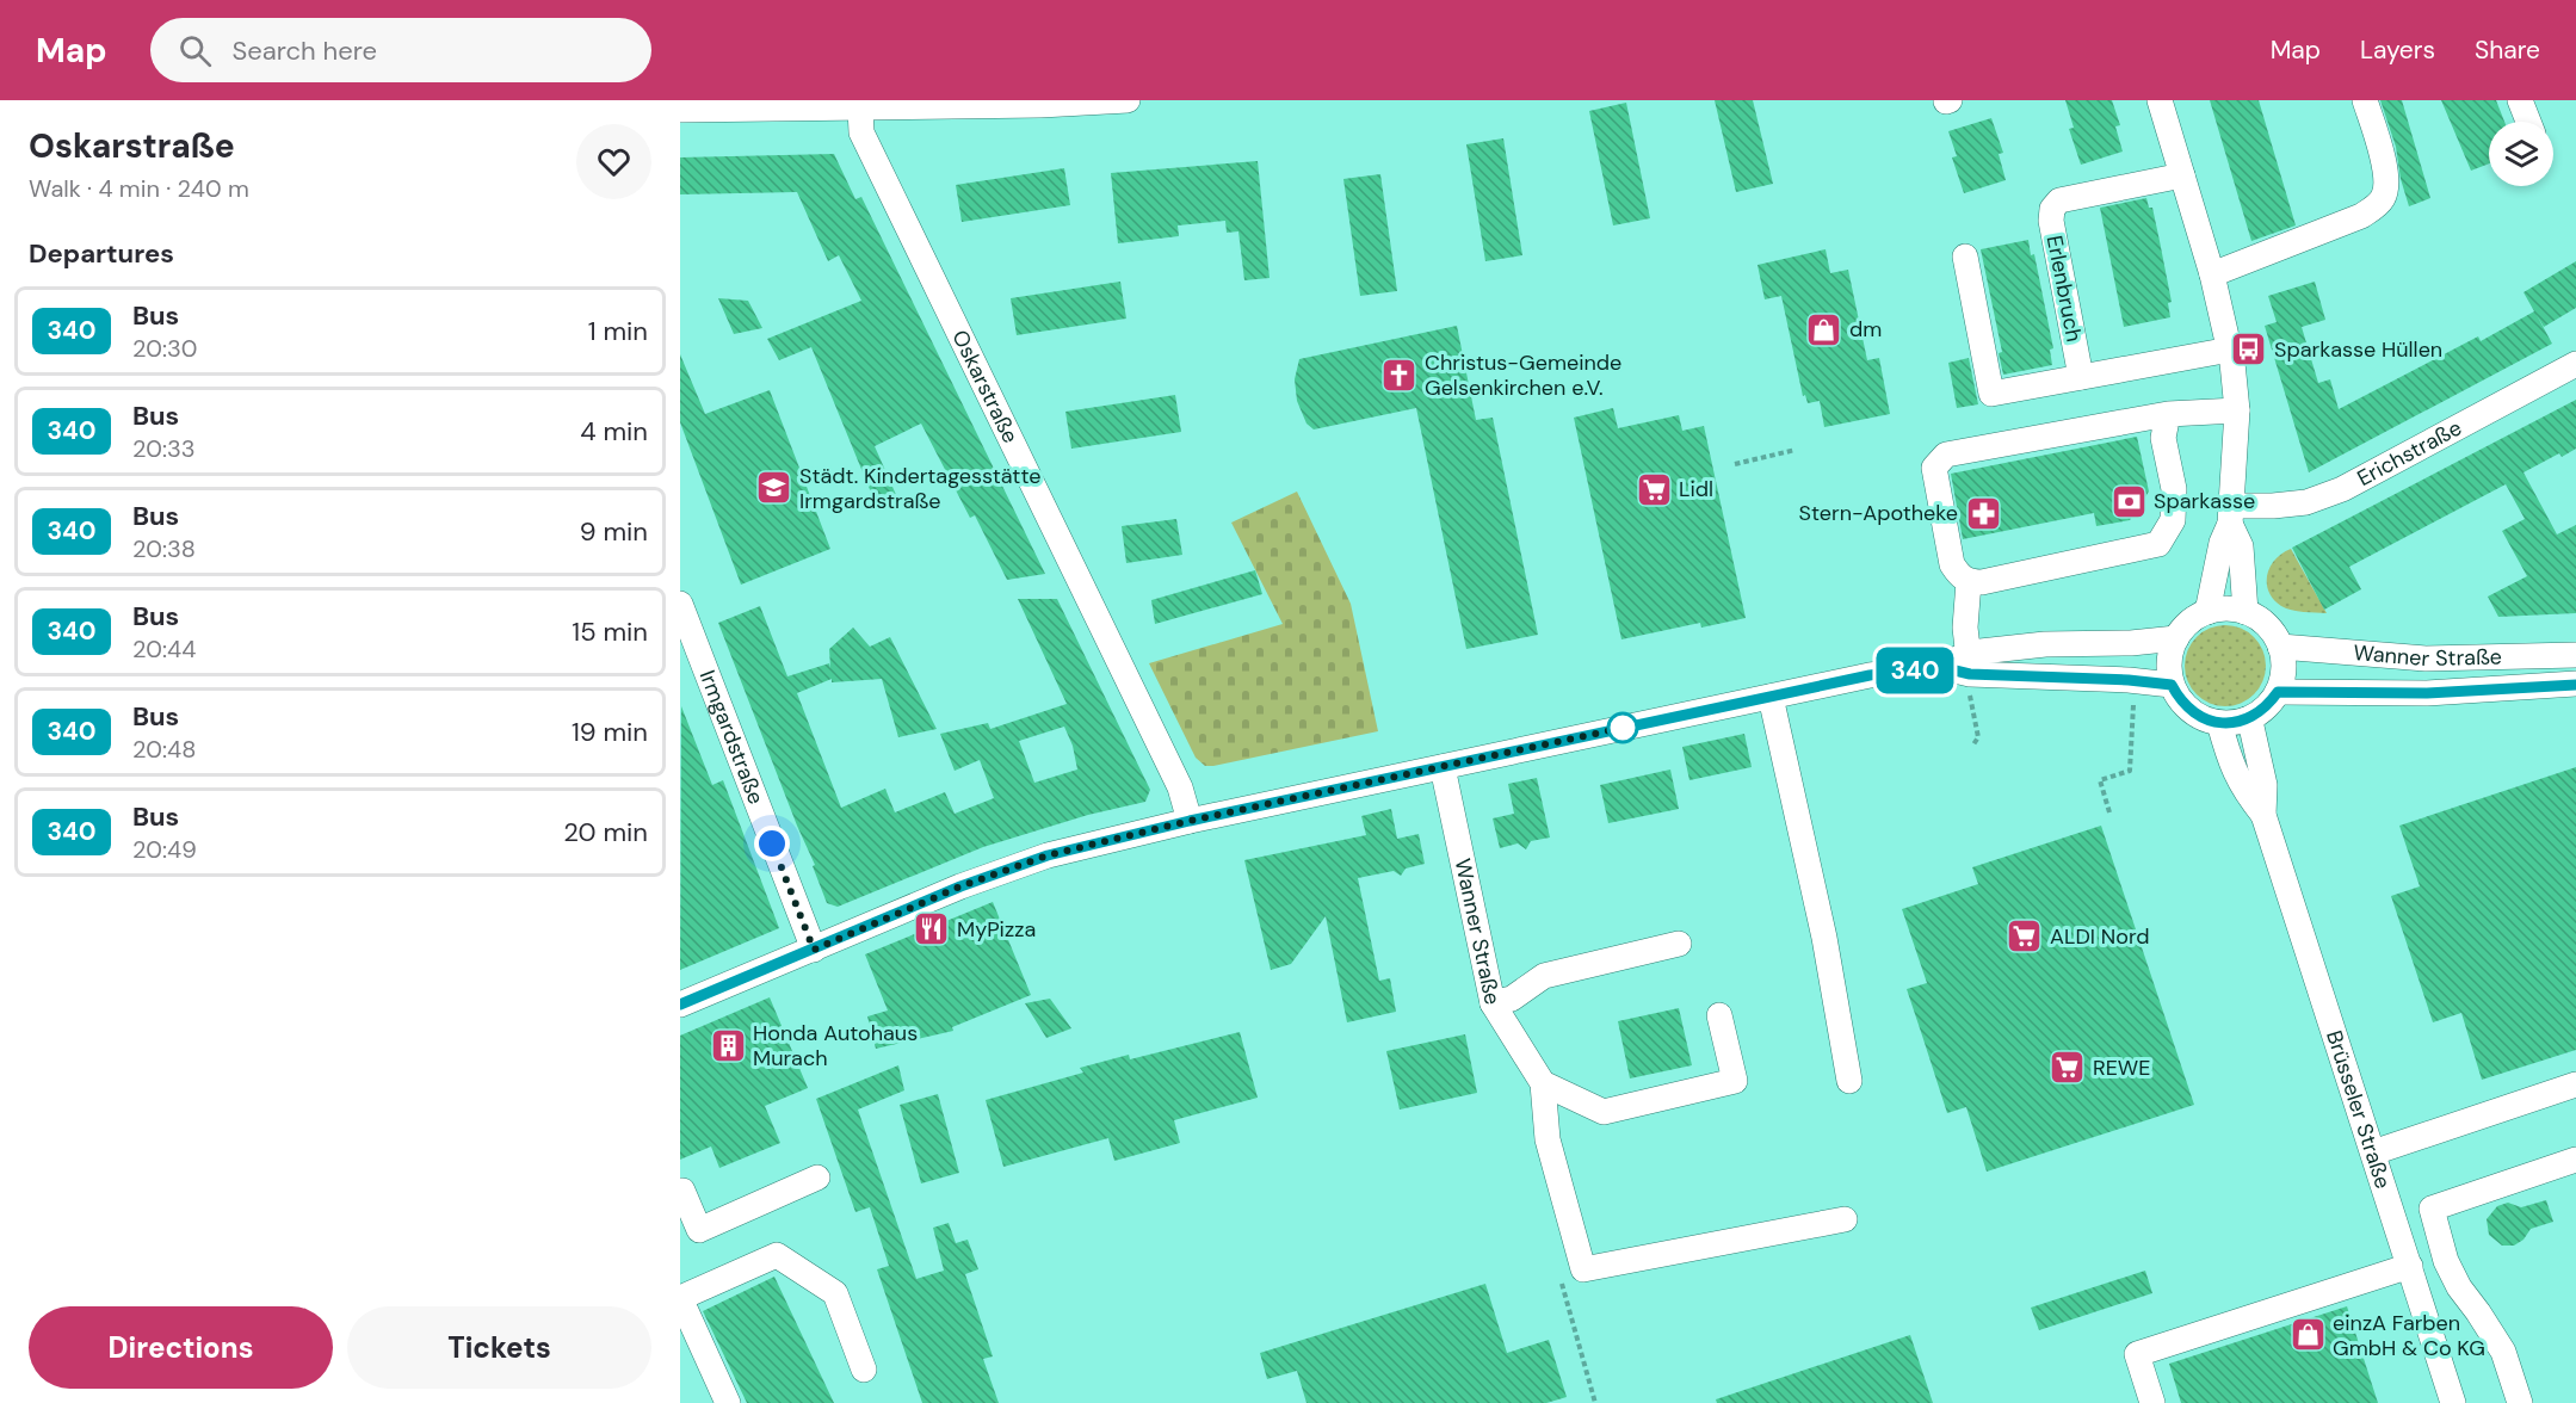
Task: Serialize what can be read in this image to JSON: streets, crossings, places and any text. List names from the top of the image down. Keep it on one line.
{"streets":{"street":["Erlenbruch","Oskarstraße","Erichstraße","Wanner Straße","Irmgardstraße","Brüsseler Straße"]},"crossings":[["Wanner Straße","Brüsseler Straße"]],"places":{"shop":["dm","einzA Farben GmbH & Co KG"],"bus stop":["Sparkasse Hüllen"],"church":["Christus-Gemeinde Gelsenkirchen e.V."],"school or university":["Städt. Kindertagesstätte Irmgardstraße"],"supermarket":["Lidl","ALDI Nord","REWE"],"bank":["Sparkasse"],"pharmacy":["Stern-Apotheke"],"restaurant":["MyPizza"],"building":["Honda Autohaus Murach"]},"lines":["bus line 340"],"page":{"header":"Map","search":"Search here","nav":["Map","Layers","Share"],"heading":[["Oskarstraße","Walk · 4 min · 240 m"],"Departures"],"on_map":"340","list":[{"mark":"340","name":"Bus","note":"20:30","value":"1 min"},{"mark":"340","name":"Bus","note":"20:33","value":"4 min"},{"mark":"340","name":"Bus","note":"20:38","value":"9 min"},{"mark":"340","name":"Bus","note":"20:44","value":"15 min"},{"mark":"340","name":"Bus","note":"20:48","value":"19 min"},{"mark":"340","name":"Bus","note":"20:49","value":"20 min"}],"buttons":["Directions","Tickets"]}}
